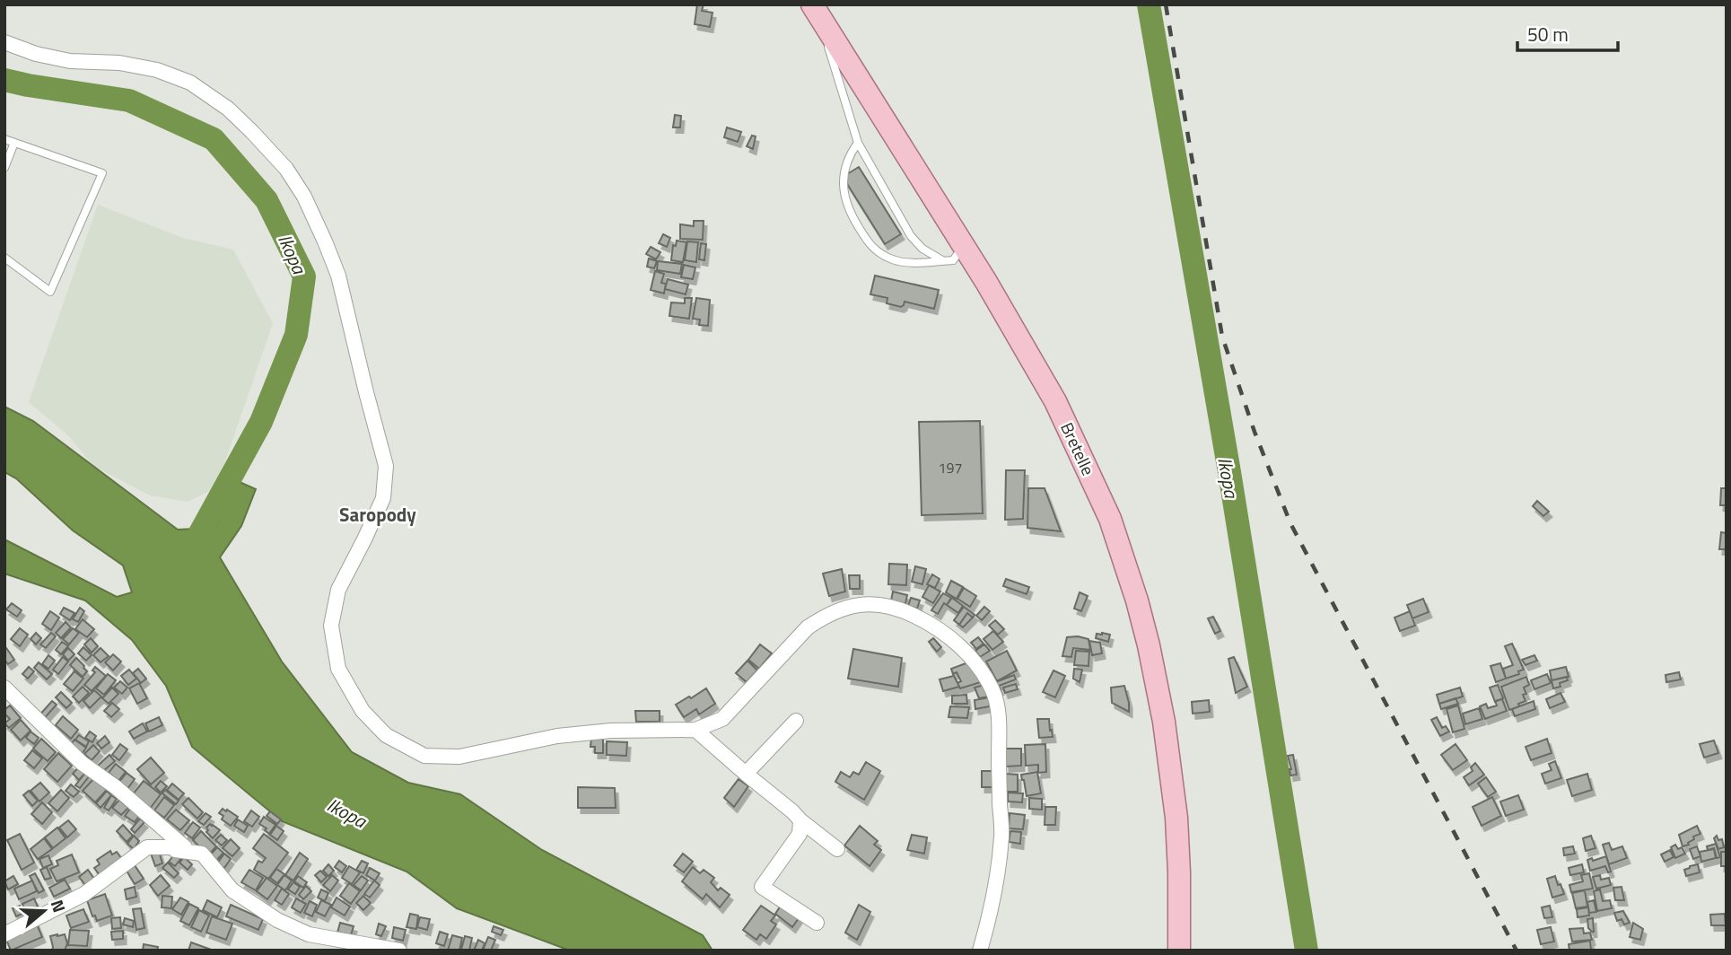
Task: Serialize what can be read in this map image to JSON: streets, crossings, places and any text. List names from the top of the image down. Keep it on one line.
{"streets":{"main road":["Bretelle"]},"districts":["Saropody"],"water":["Ikopa"],"house_numbers":["197"],"scale_bar":"50 m","north":"right"}
